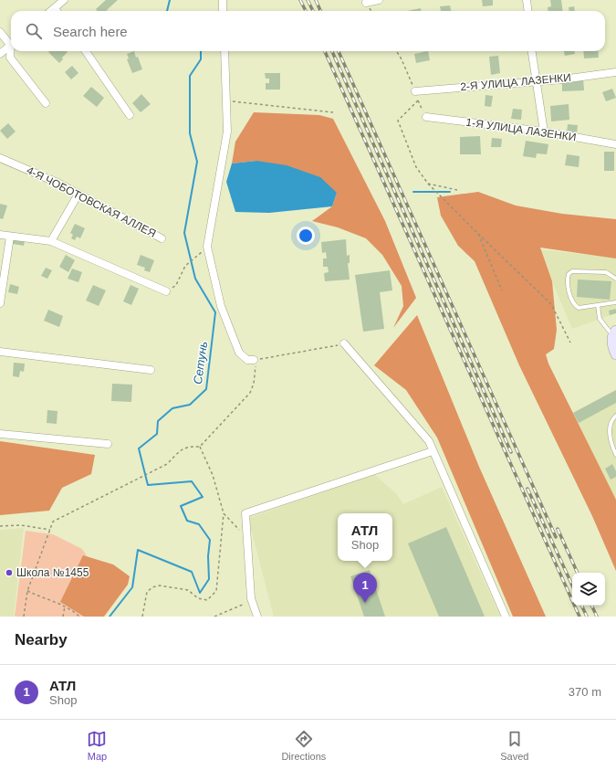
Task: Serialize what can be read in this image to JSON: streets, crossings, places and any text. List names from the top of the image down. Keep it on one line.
{"streets":{"street":["2-Я УЛИЦА ЛАЗЕНКИ","1-Я УЛИЦА ЛАЗЕНКИ","4-Я ЧОБОТОВСКАЯ АЛЛЕЯ"]},"water":["Сетунь"],"places":["Школа №1455"],"page":{"search":"Search here","popup":["АТЛ","Shop"],"pins":"1","heading":"Nearby","list":[{"mark":"1","name":"АТЛ","note":"Shop","value":"370 m"}],"nav":["Map","Directions","Saved"]}}
